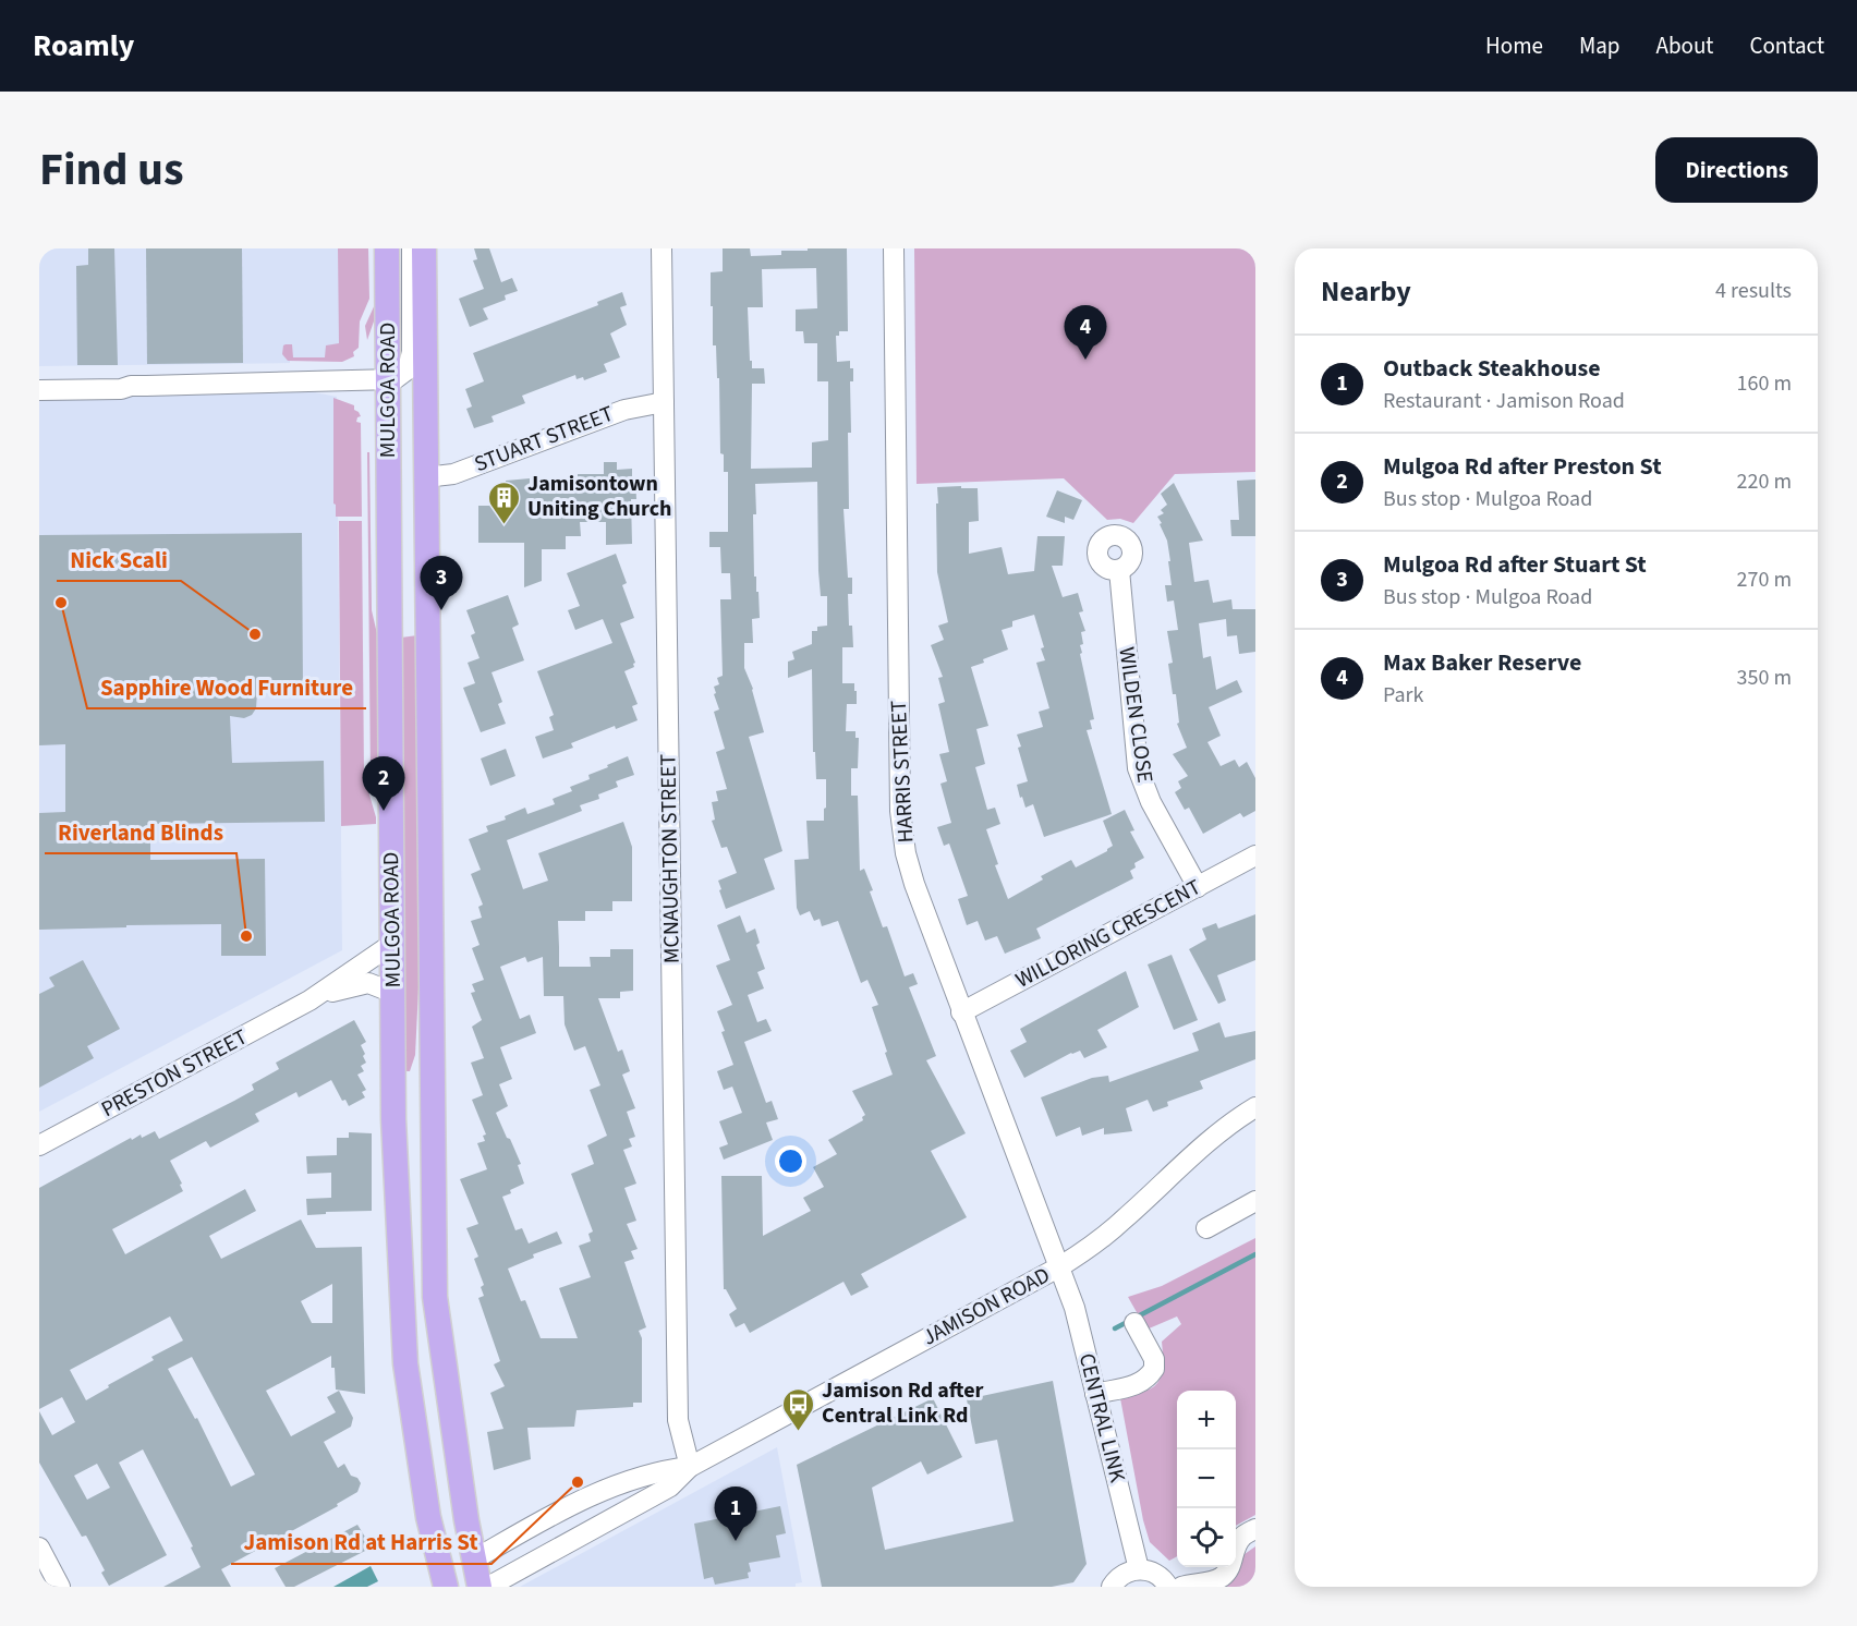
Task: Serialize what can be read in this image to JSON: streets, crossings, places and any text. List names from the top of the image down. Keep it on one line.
{"streets":{"main road":["MULGOA ROAD","JAMISON ROAD"],"street":["STUART STREET","WILDEN CLOSE","HARRIS STREET","MCNAUGHTON STREET","WILLORING CRESCENT","PRESTON STREET","CENTRAL LINK"]},"crossings":[["MULGOA ROAD","STUART STREET"],["MULGOA ROAD","PRESTON STREET"],["MULGOA ROAD","JAMISON ROAD"],["STUART STREET","MCNAUGHTON STREET"],["WILDEN CLOSE","WILLORING CRESCENT"],["HARRIS STREET","WILLORING CRESCENT"],["HARRIS STREET","JAMISON ROAD"],["HARRIS STREET","CENTRAL LINK"],["MCNAUGHTON STREET","JAMISON ROAD"],["JAMISON ROAD","CENTRAL LINK"]],"places":{"building":["Jamisontown Uniting Church"],"other":["Sapphire Wood Furniture","Nick Scali","Riverland Blinds","Jamison Rd at Harris St"],"bus stop":["Jamison Rd after Central Link Rd"]},"page":{"header":"Roamly","nav":["Home","Map","About","Contact"],"title":"Find us","buttons":"Directions","heading":["Nearby","4 results"],"pins":["4","3","2","1"],"list":[{"mark":"1","name":"Outback Steakhouse","note":"Restaurant · Jamison Road","value":"160 m"},{"mark":"2","name":"Mulgoa Rd after Preston St","note":"Bus stop · Mulgoa Road","value":"220 m"},{"mark":"3","name":"Mulgoa Rd after Stuart St","note":"Bus stop · Mulgoa Road","value":"270 m"},{"mark":"4","name":"Max Baker Reserve","note":"Park","value":"350 m"}],"map_buttons":["+","−"]}}
